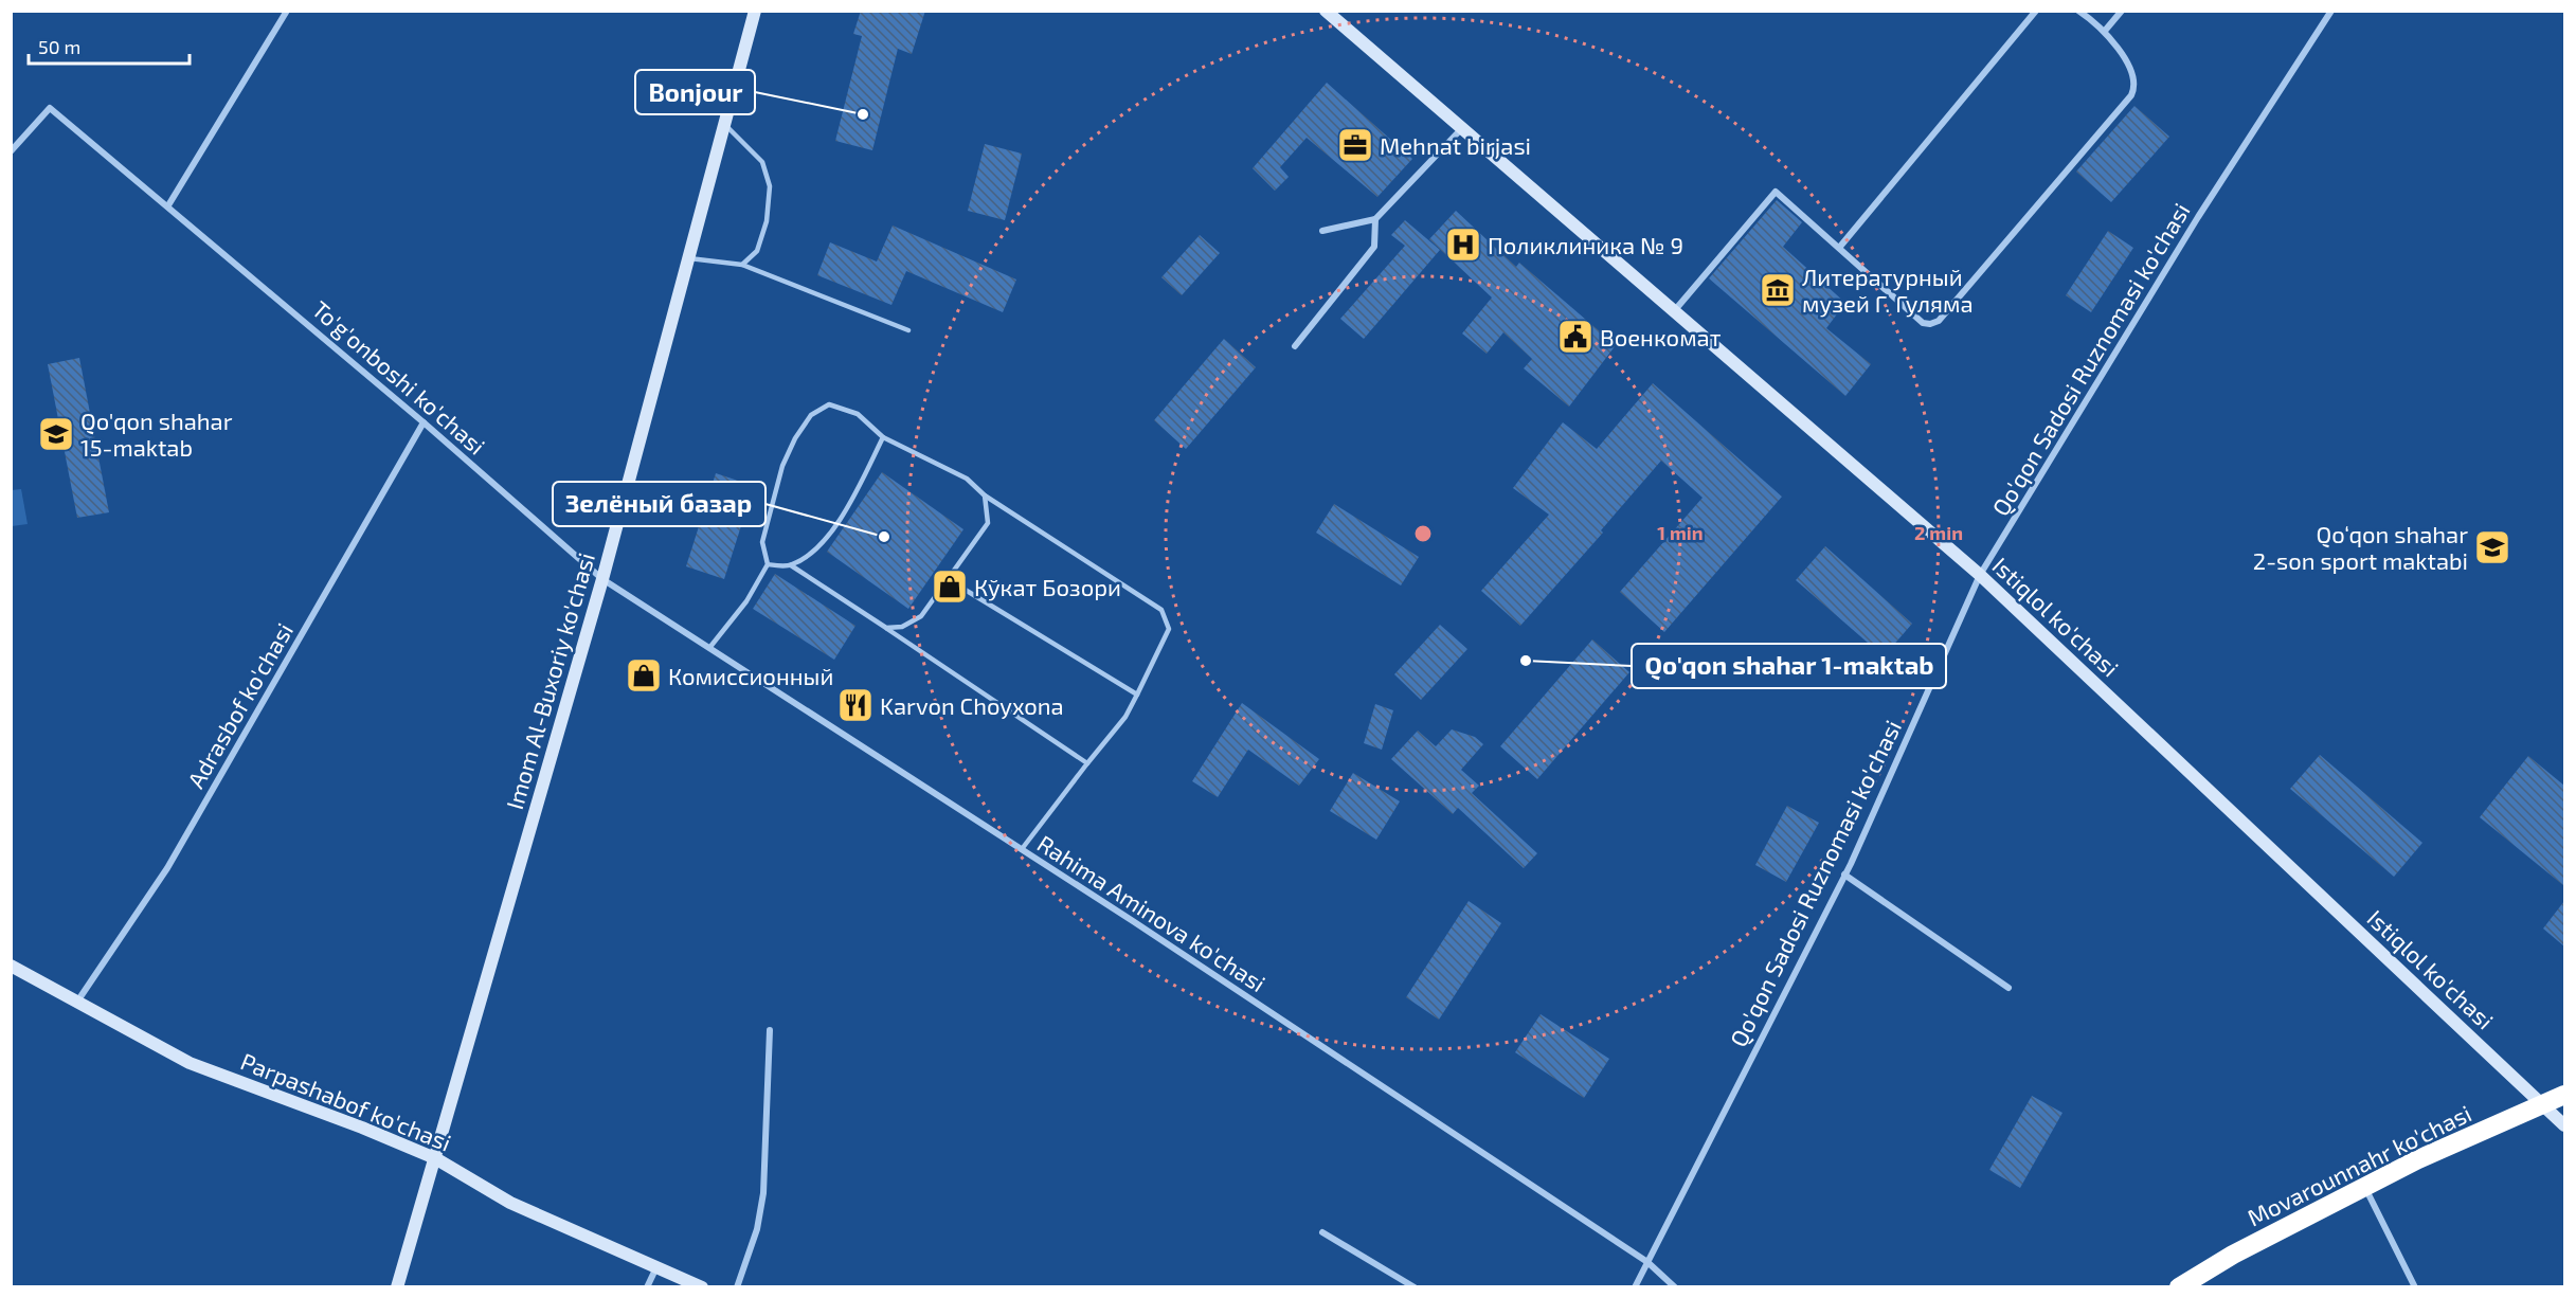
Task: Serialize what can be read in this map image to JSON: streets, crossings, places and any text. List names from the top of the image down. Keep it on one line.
{"streets":{"highway":["Movarounnahr ko'chasi"],"main road":["Istiqlol ko'chasi","Imom Al-Buxoriy ko'chasi","Parpashabof ko'chasi"],"street":["Qo'qon Sadosi Ruznomasi ko'chasi","To'g'onboshi ko'chasi","Adrasbof ko'chasi","Rahima Aminova ko'chasi"]},"crossings":[["Qo'qon Sadosi Ruznomasi ko'chasi","Istiqlol ko'chasi"],["Qo'qon Sadosi Ruznomasi ko'chasi","Rahima Aminova ko'chasi"],["To'g'onboshi ko'chasi","Imom Al-Buxoriy ko'chasi"],["To'g'onboshi ko'chasi","Adrasbof ko'chasi"],["To'g'onboshi ko'chasi","Rahima Aminova ko'chasi"],["Istiqlol ko'chasi","Movarounnahr ko'chasi"],["Imom Al-Buxoriy ko'chasi","Rahima Aminova ko'chasi"],["Imom Al-Buxoriy ko'chasi","Parpashabof ko'chasi"],["Adrasbof ko'chasi","Parpashabof ko'chasi"]],"places":{"other":["Bonjour","Зелёный базар","Qo'qon shahar 1-maktab"],"office":["Mehnat birjasi"],"hospital":["Поликлиника № 9"],"museum":["Литературный музей Г. Гуляма"],"public building":["Военкомат"],"school or university":["Qo'qon shahar 15-maktab","Qo‘qon shahar 2-son sport maktabi"],"shop":["Кўкат Бозори","Комиссионный"],"restaurant":["Karvon Choyxona"]},"scale_bar":"50 m","rings":["1 min","2 min"]}
